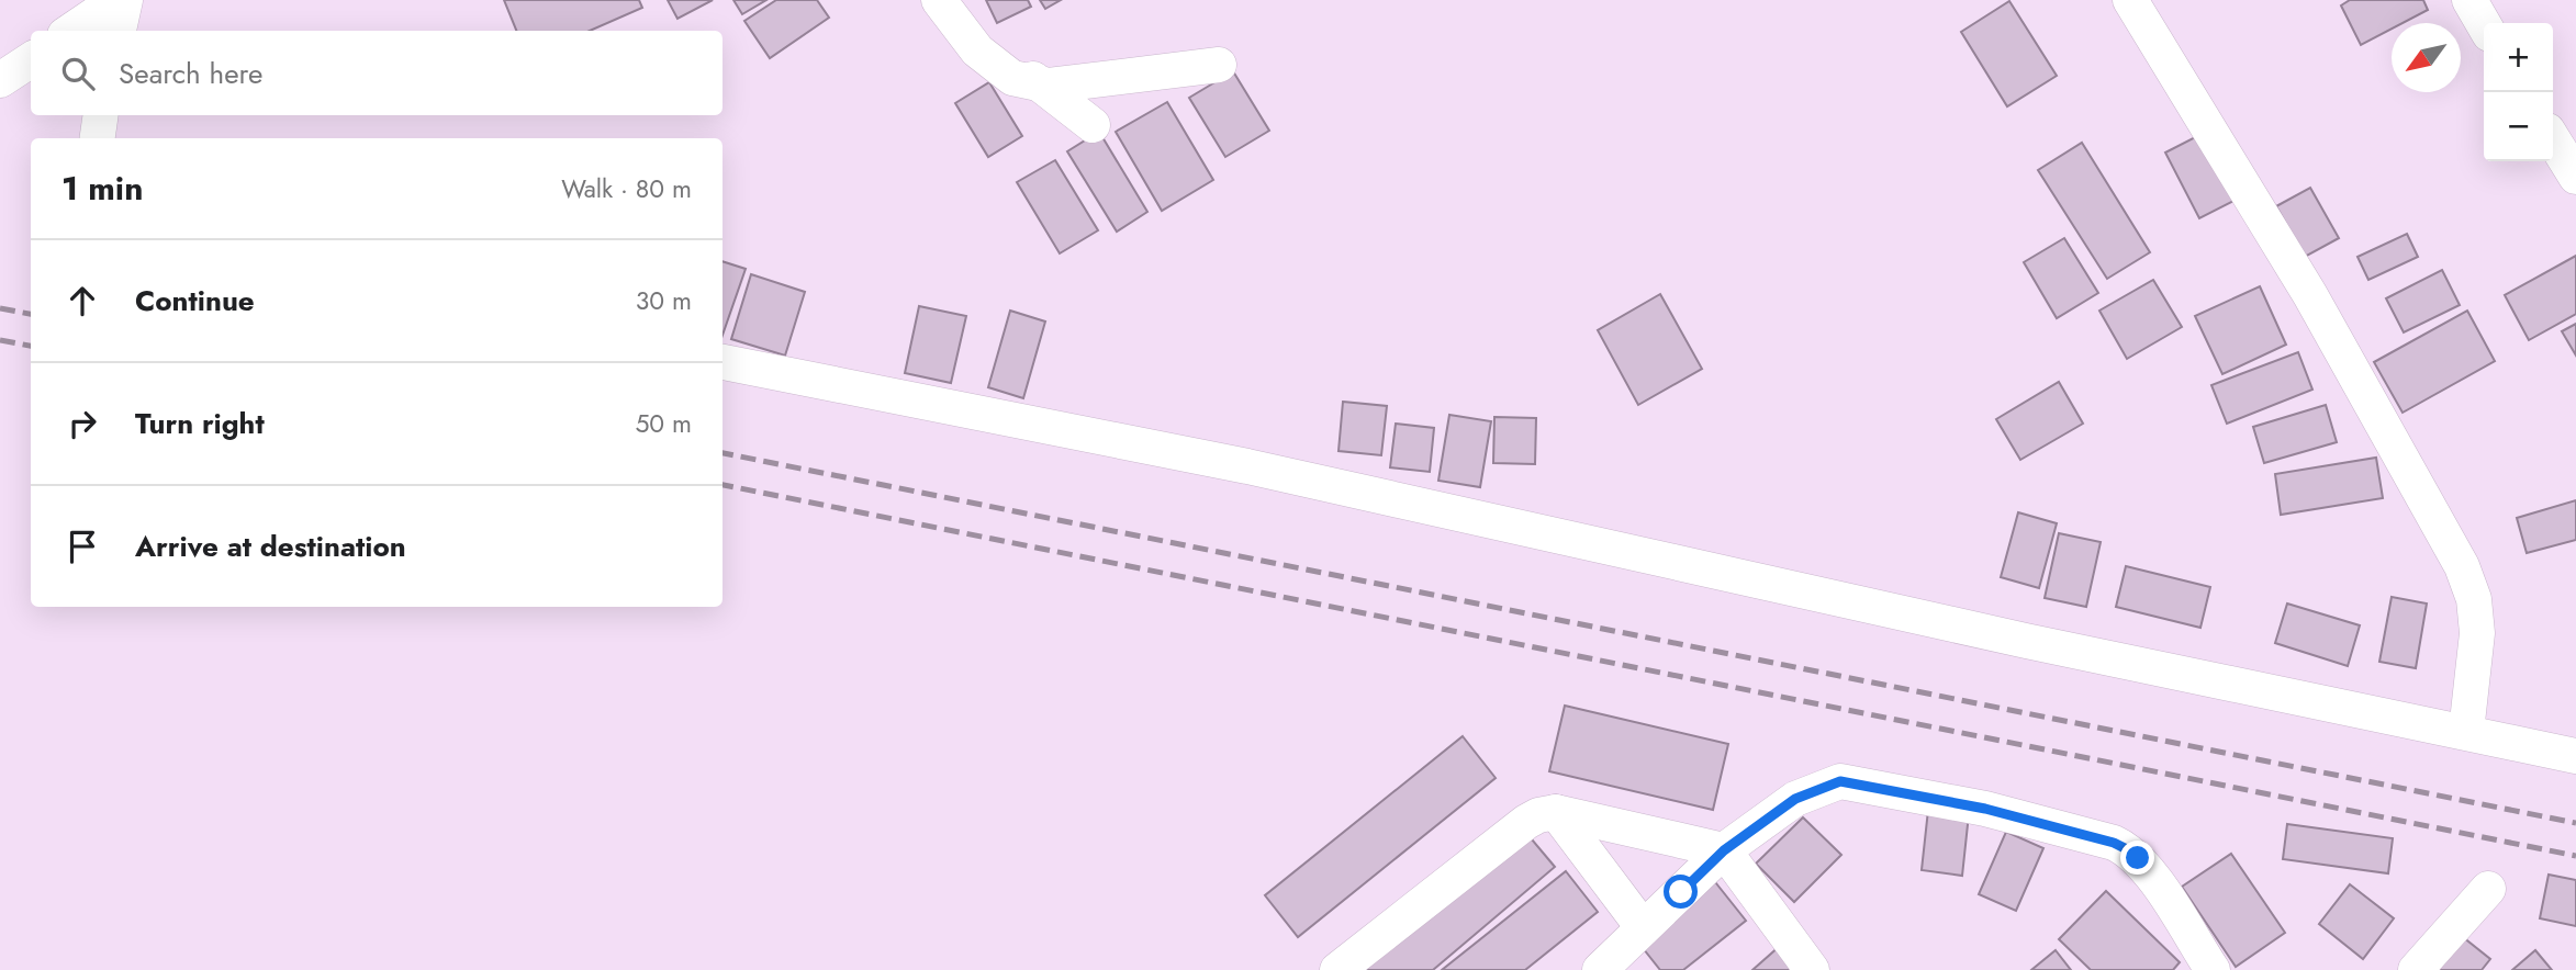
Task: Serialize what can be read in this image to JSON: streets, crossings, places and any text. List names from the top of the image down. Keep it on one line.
{"north":"bottom left","page":{"map_buttons":["+","−"],"search":"Search here","heading":["1 min","Walk · 80 m"],"list":[["Continue","30 m"],["Turn right","50 m"],"Arrive at destination"]}}
